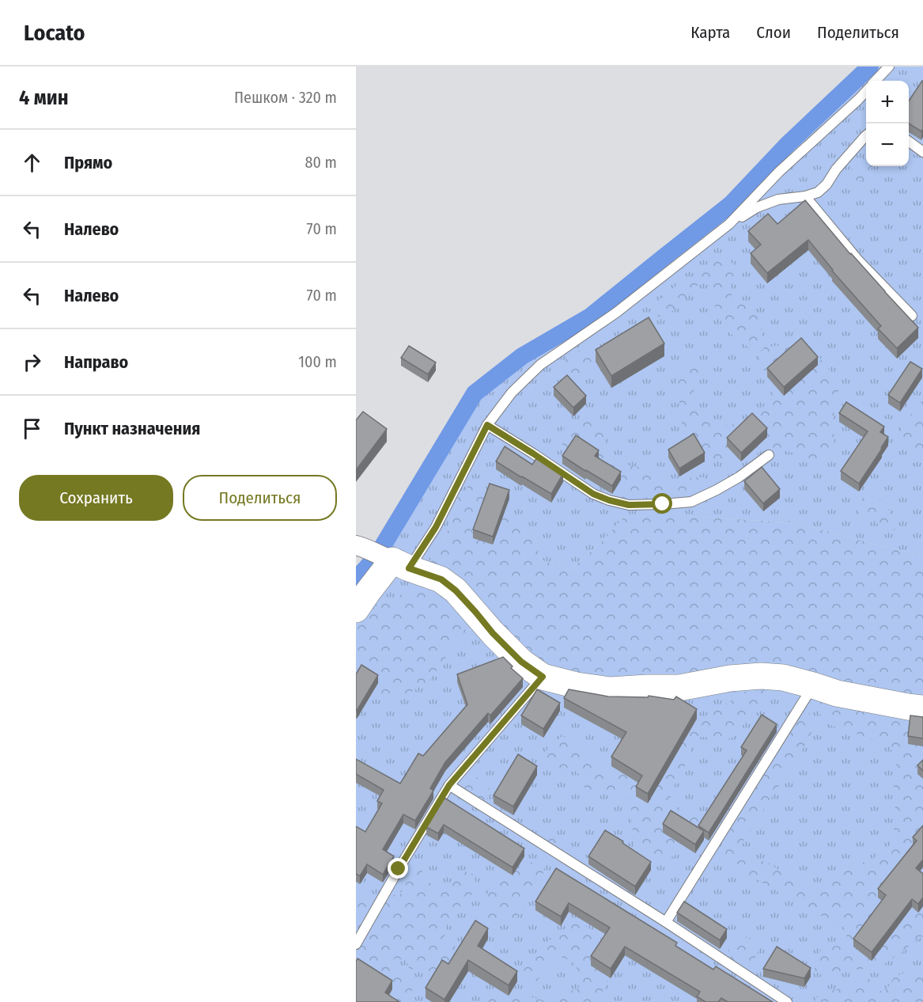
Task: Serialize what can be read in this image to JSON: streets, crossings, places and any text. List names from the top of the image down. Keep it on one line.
{"page":{"header":"Locato","nav":["Карта","Слои","Поделиться"],"heading":["4 мин","Пешком · 320 m"],"map_buttons":["+","−"],"list":[["Прямо","80 m"],["Налево","70 m"],["Налево","70 m"],["Направо","100 m"],"Пункт назначения"],"buttons":["Сохранить","Поделиться"]}}
